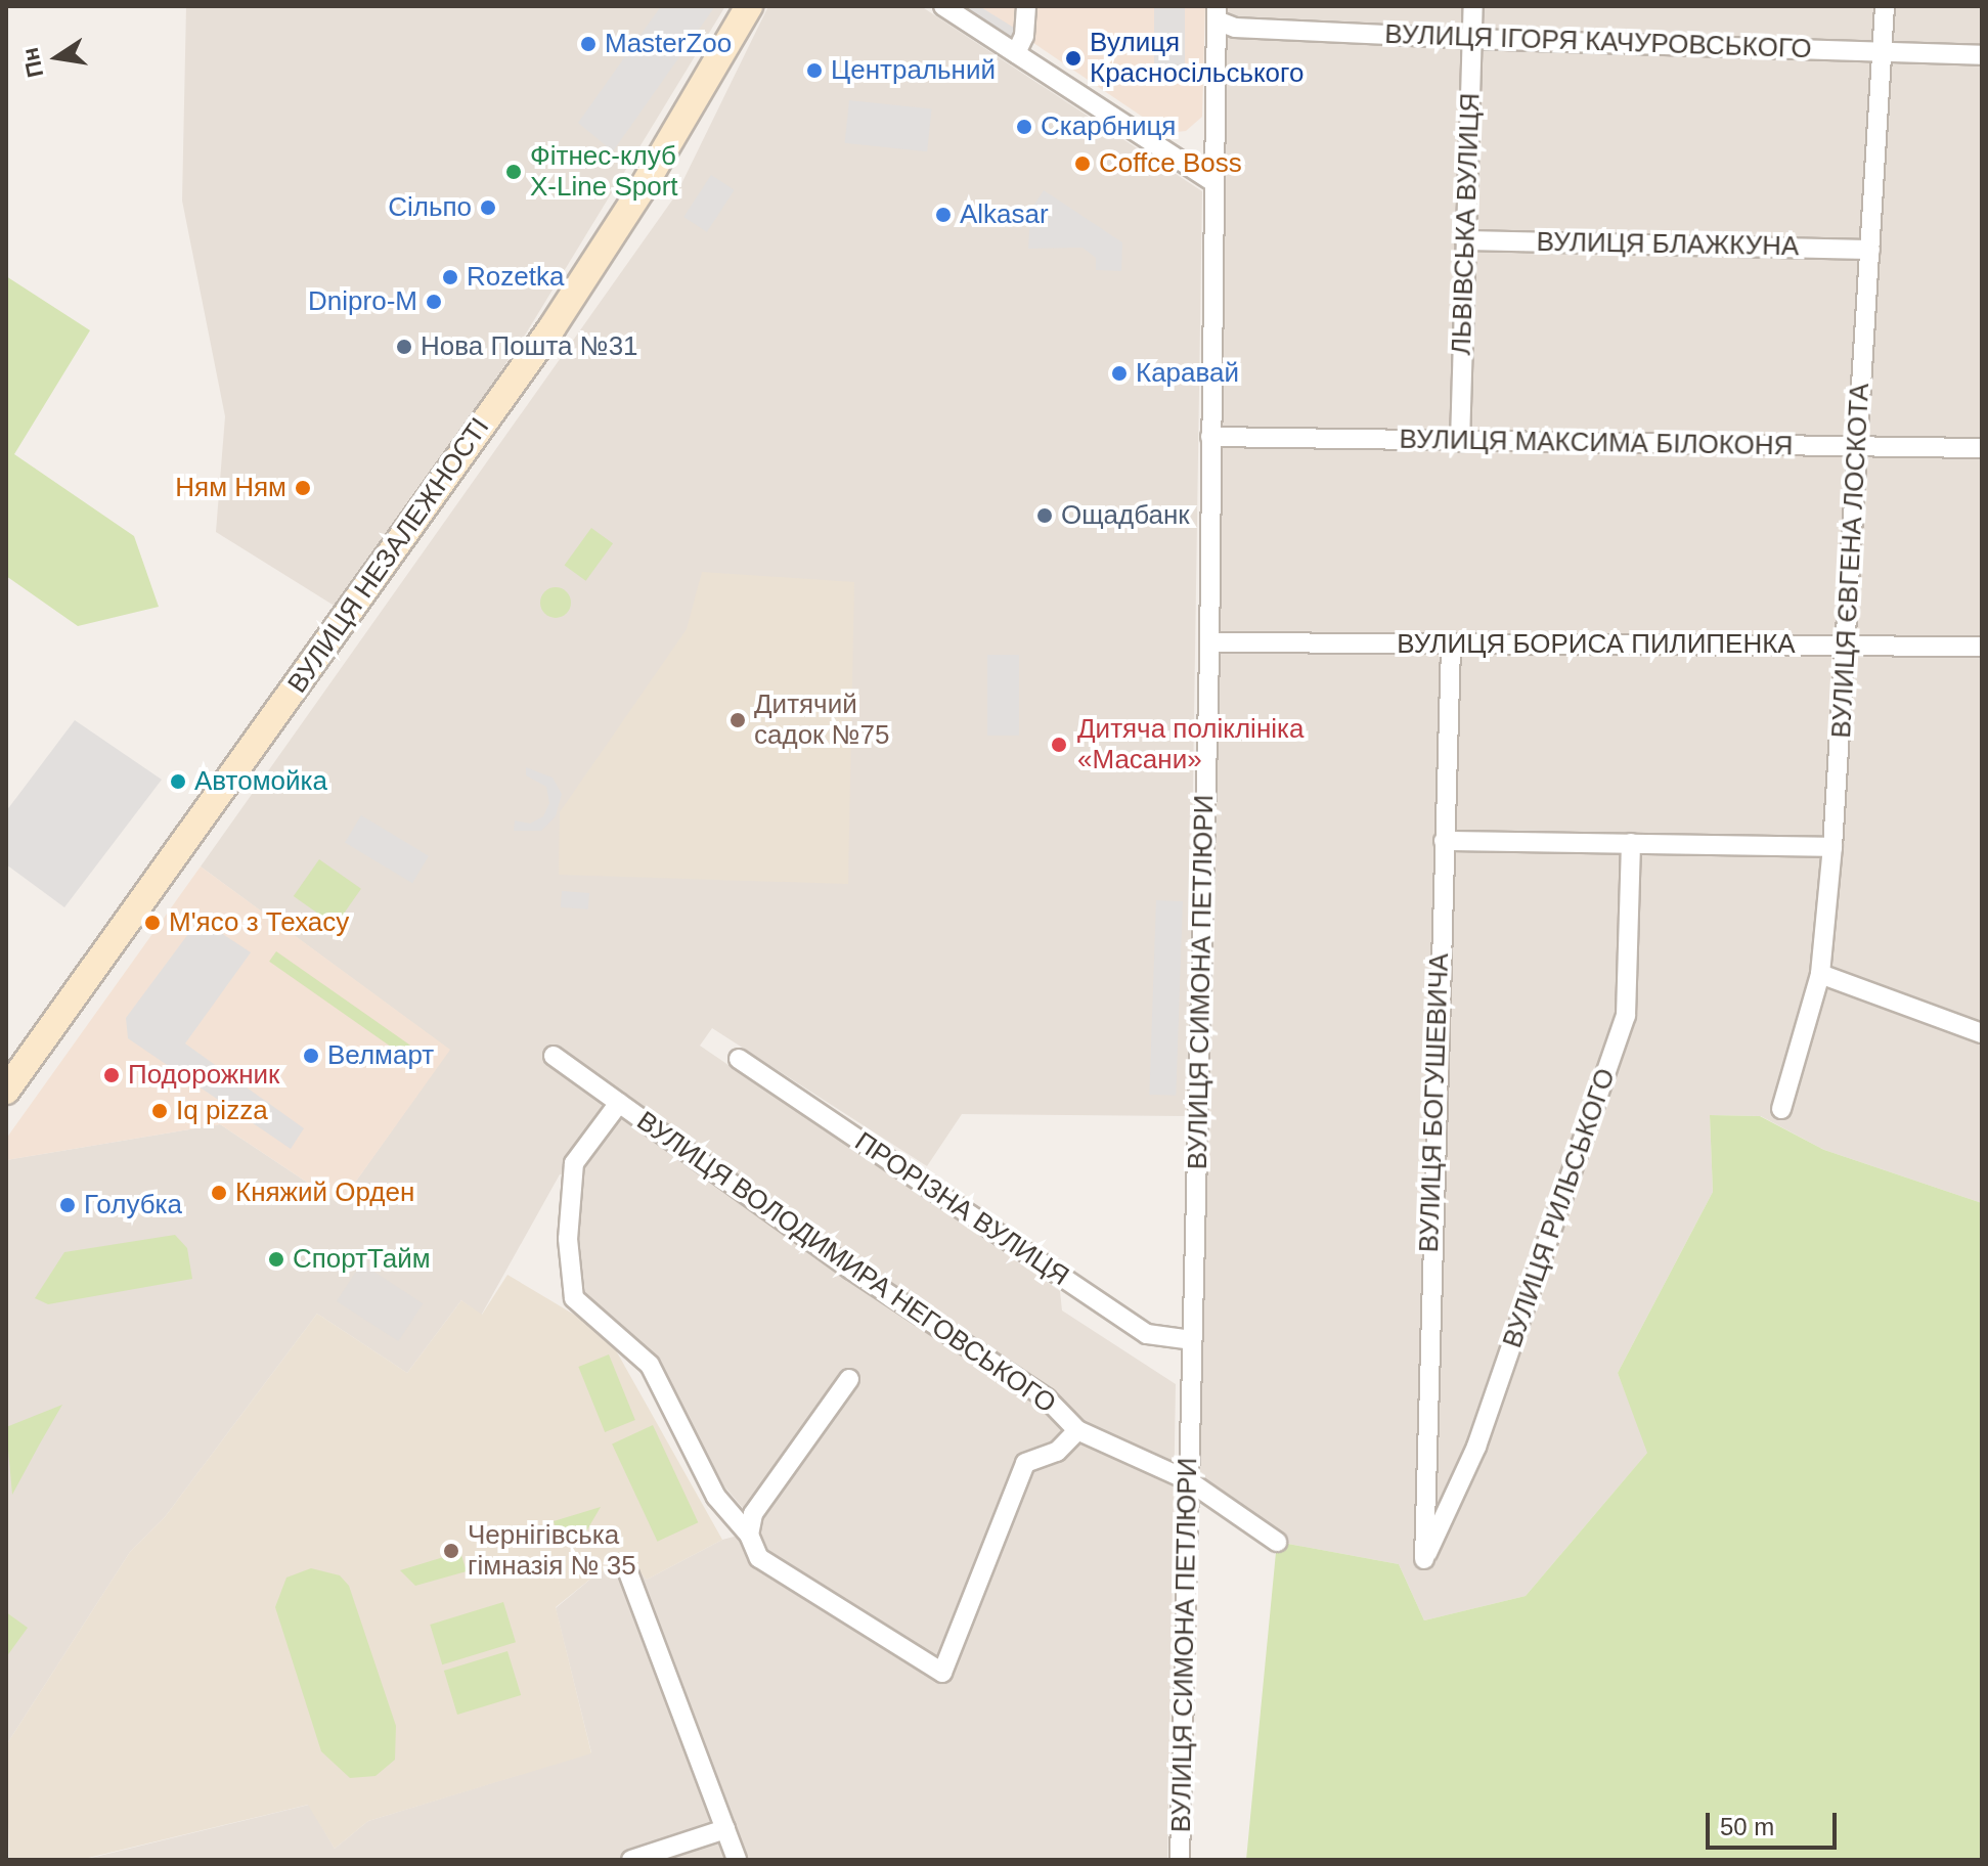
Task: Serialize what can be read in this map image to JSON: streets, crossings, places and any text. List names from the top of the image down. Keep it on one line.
{"streets":{"street":["ВУЛИЦЯ ІГОРЯ КАЧУРОВСЬКОГО","ЛЬВІВСЬКА ВУЛИЦЯ","ВУЛИЦЯ БЛАЖКУНА","ВУЛИЦЯ МАКСИМА БІЛОКОНЯ","ВУЛИЦЯ НЕЗАЛЕЖНОСТІ","ВУЛИЦЯ ЄВГЕНА ЛОСКОТА","ВУЛИЦЯ БОРИСА ПИЛИПЕНКА","ВУЛИЦЯ СИМОНА ПЕТЛЮРИ","ВУЛИЦЯ БОГУШЕВИЧА","ВУЛИЦЯ РИЛЬСЬКОГО","ПРОРІЗНА ВУЛИЦЯ","ВУЛИЦЯ ВОЛОДИМИРА НЕГОВСЬКОГО"]},"crossings":[["ВУЛИЦЯ ІГОРЯ КАЧУРОВСЬКОГО","ЛЬВІВСЬКА ВУЛИЦЯ"],["ВУЛИЦЯ ІГОРЯ КАЧУРОВСЬКОГО","ВУЛИЦЯ ЄВГЕНА ЛОСКОТА"],["ВУЛИЦЯ ІГОРЯ КАЧУРОВСЬКОГО","ВУЛИЦЯ СИМОНА ПЕТЛЮРИ"],["ЛЬВІВСЬКА ВУЛИЦЯ","ВУЛИЦЯ БЛАЖКУНА"],["ЛЬВІВСЬКА ВУЛИЦЯ","ВУЛИЦЯ МАКСИМА БІЛОКОНЯ"],["ВУЛИЦЯ БЛАЖКУНА","ВУЛИЦЯ ЄВГЕНА ЛОСКОТА"],["ВУЛИЦЯ МАКСИМА БІЛОКОНЯ","ВУЛИЦЯ ЄВГЕНА ЛОСКОТА"],["ВУЛИЦЯ МАКСИМА БІЛОКОНЯ","ВУЛИЦЯ СИМОНА ПЕТЛЮРИ"],["ВУЛИЦЯ ЄВГЕНА ЛОСКОТА","ВУЛИЦЯ БОРИСА ПИЛИПЕНКА"],["ВУЛИЦЯ БОРИСА ПИЛИПЕНКА","ВУЛИЦЯ СИМОНА ПЕТЛЮРИ"],["ВУЛИЦЯ БОРИСА ПИЛИПЕНКА","ВУЛИЦЯ БОГУШЕВИЧА"],["ВУЛИЦЯ СИМОНА ПЕТЛЮРИ","ПРОРІЗНА ВУЛИЦЯ"],["ВУЛИЦЯ СИМОНА ПЕТЛЮРИ","ВУЛИЦЯ ВОЛОДИМИРА НЕГОВСЬКОГО"],["ВУЛИЦЯ БОГУШЕВИЧА","ВУЛИЦЯ РИЛЬСЬКОГО"]],"places":["MasterZoo","Вулиця Красносільського","Центральний","Скарбниця","Coffce Boss","Фітнес-клуб X-Line Sport","Сільпо","Alkasar","Rozetka","Dnipro-M","Нова Пошта №31","Каравай","Ням Ням","Ощадбанк","Дитячий садок №75","Дитяча поліклініка «Масани»","Автомойка","М'ясо з Техасу","Велмарт","Подорожник","Iq pizza","Княжий Орден","Голубка","СпортТайм","Чернігівська гімназія № 35"],"scale_bar":"50 m","north":"left"}
